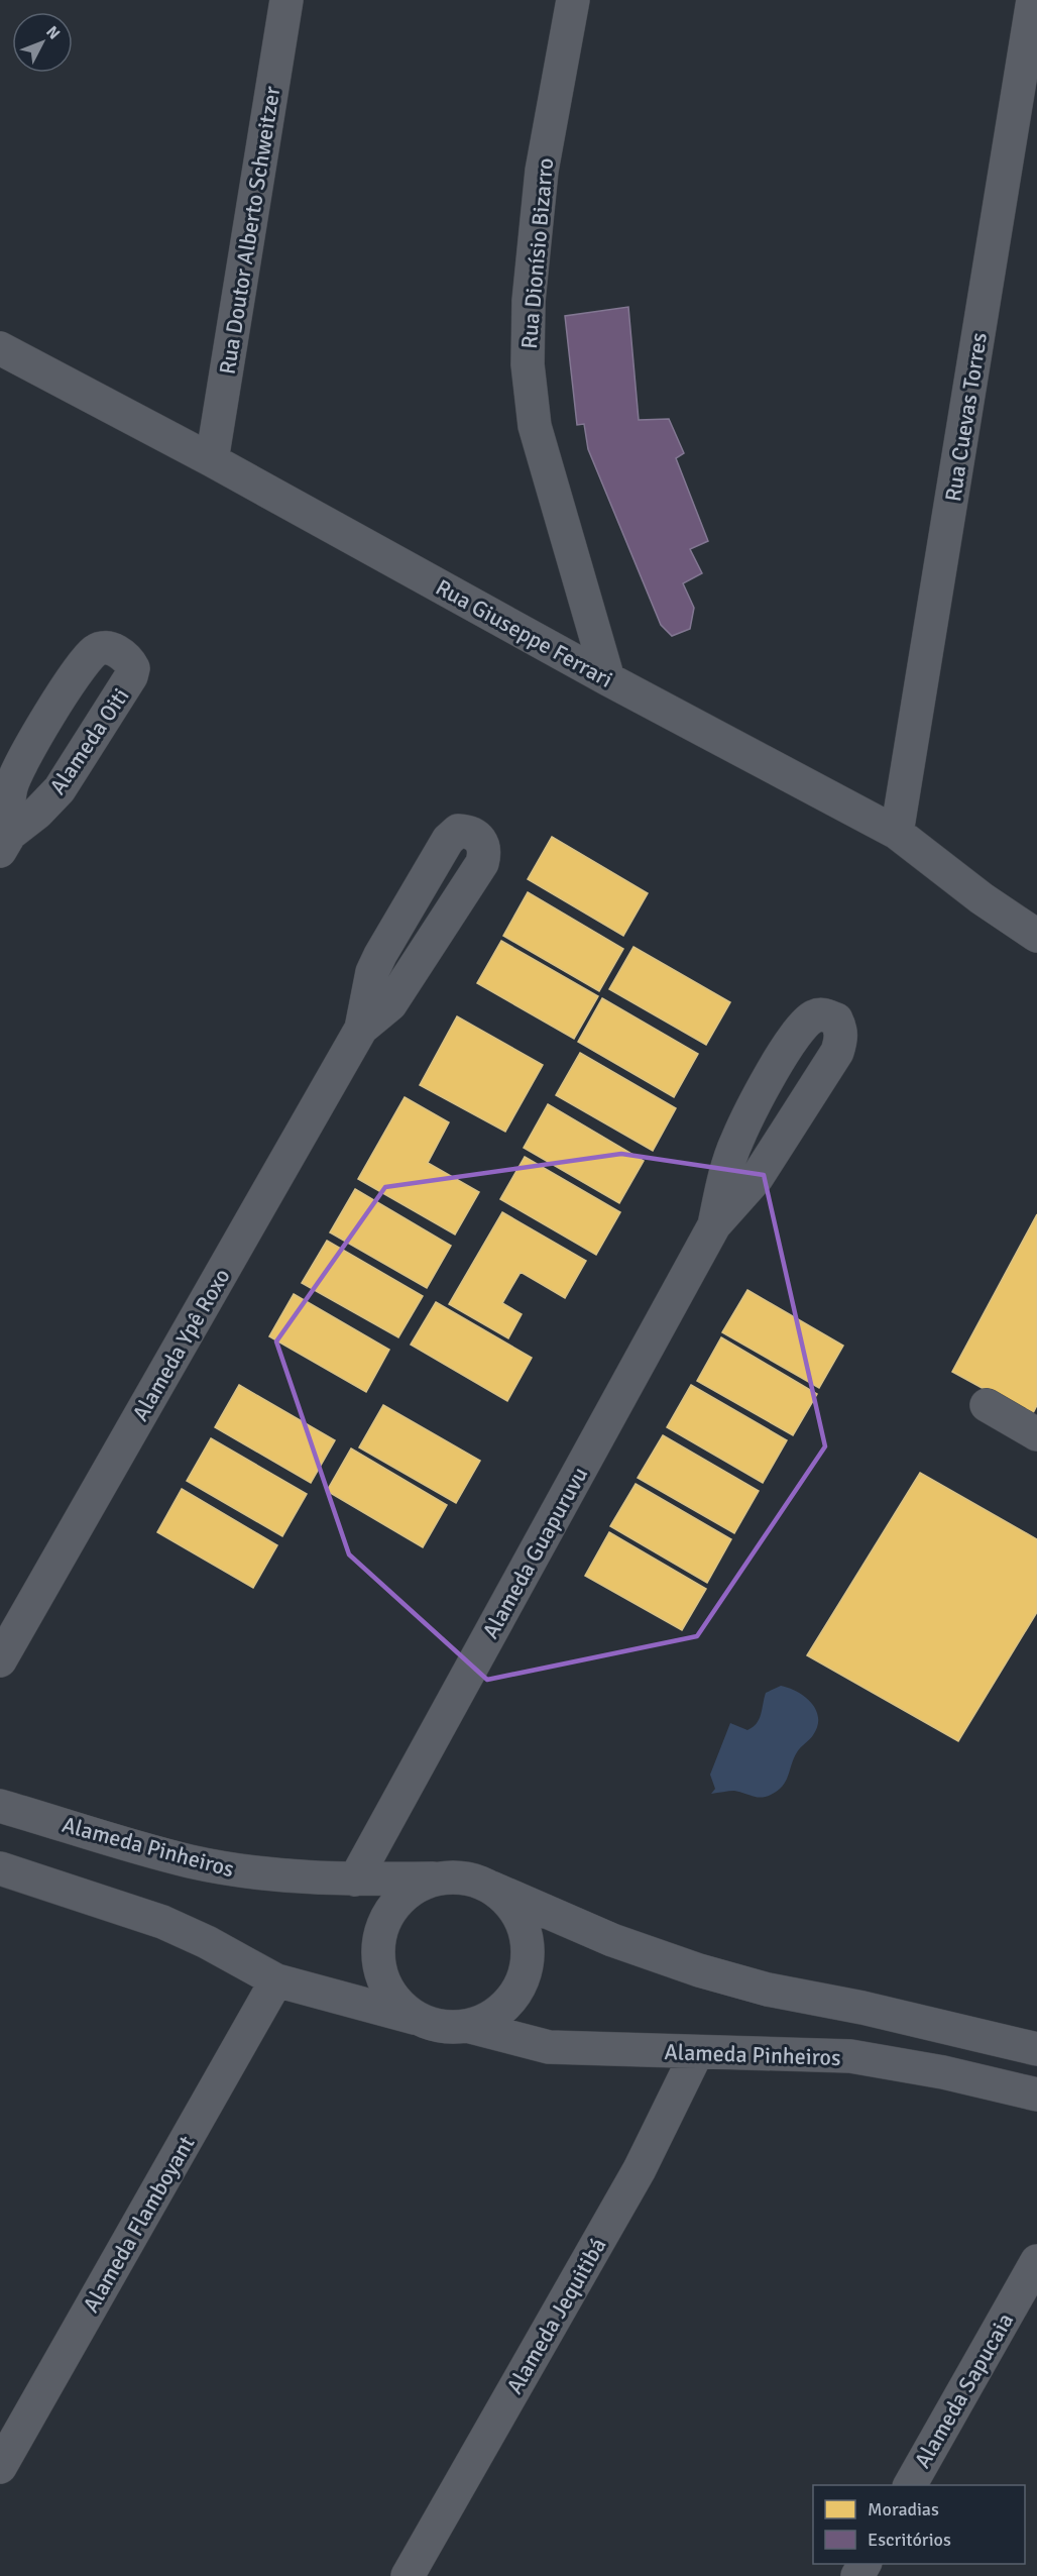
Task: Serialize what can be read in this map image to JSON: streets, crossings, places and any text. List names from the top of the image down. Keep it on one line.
{"streets":{"street":["Rua Doutor Alberto Schweitzer","Rua Dionísio Bizarro","Rua Cuevas Torres","Rua Giuseppe Ferrari","Alameda Oiti","Alameda Ypê Roxo","Alameda Guapuruvu","Alameda Pinheiros","Alameda Flamboyant","Alameda Jequitibá","Alameda Sapucaia"]},"crossings":[["Rua Doutor Alberto Schweitzer","Rua Giuseppe Ferrari"],["Rua Dionísio Bizarro","Rua Giuseppe Ferrari"],["Rua Cuevas Torres","Rua Giuseppe Ferrari"],["Alameda Guapuruvu","Alameda Pinheiros"],["Alameda Pinheiros","Alameda Jequitibá"]],"legend":["Moradias","Escritórios"],"north":"top right"}
